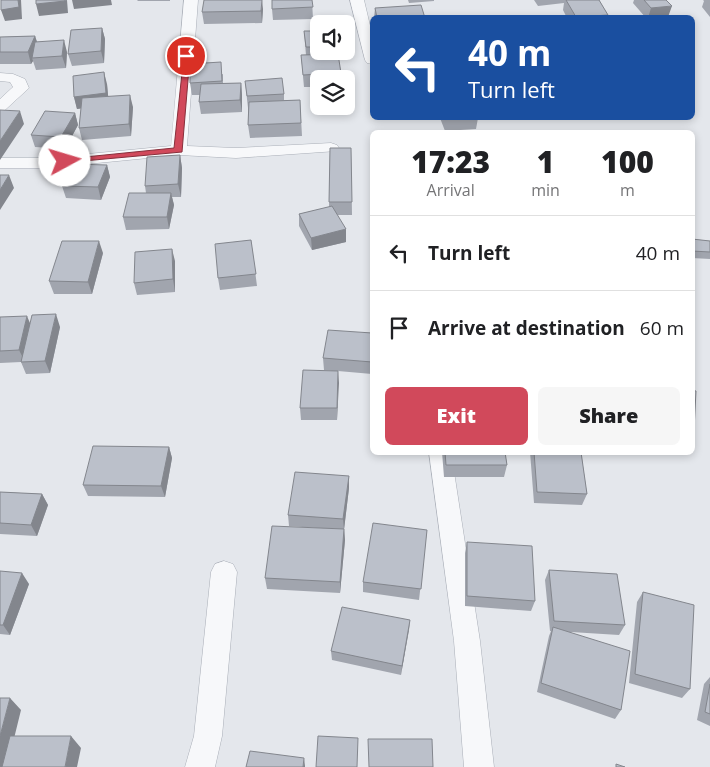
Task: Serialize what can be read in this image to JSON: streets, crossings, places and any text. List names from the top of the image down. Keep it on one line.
{"page":{"turn":["40 m","Turn left"],"eta":["17:23","Arrival","1","min","100","m"],"list":[{"name":"Turn left","value":"40 m"},{"name":"Arrive at destination","value":"60 m"}],"buttons":["Exit","Share"]}}
